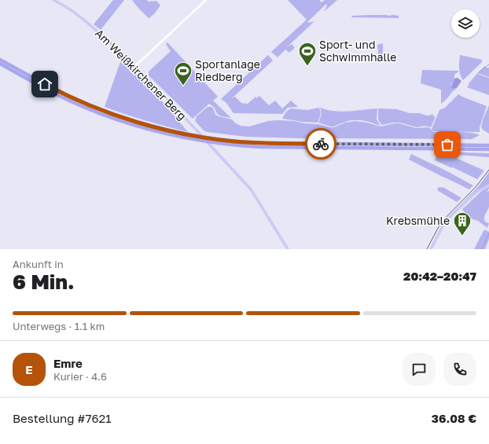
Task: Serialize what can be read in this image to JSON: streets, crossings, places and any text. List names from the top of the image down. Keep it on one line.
{"streets":{"main road":["Am Weißkirchener Berg"]},"places":{"sports":["Sport- und Schwimmhalle","Sportanlage Riedberg"],"building":["Krebsmühle"]},"page":{"heading":["6 Min.","Ankunft in","20:42–20:47"],"panel":["Emre","Kurier · 4.6","Bestellung #7621","36.08 €"],"bar":"Unterwegs · 1.1 km","round":"E"}}
